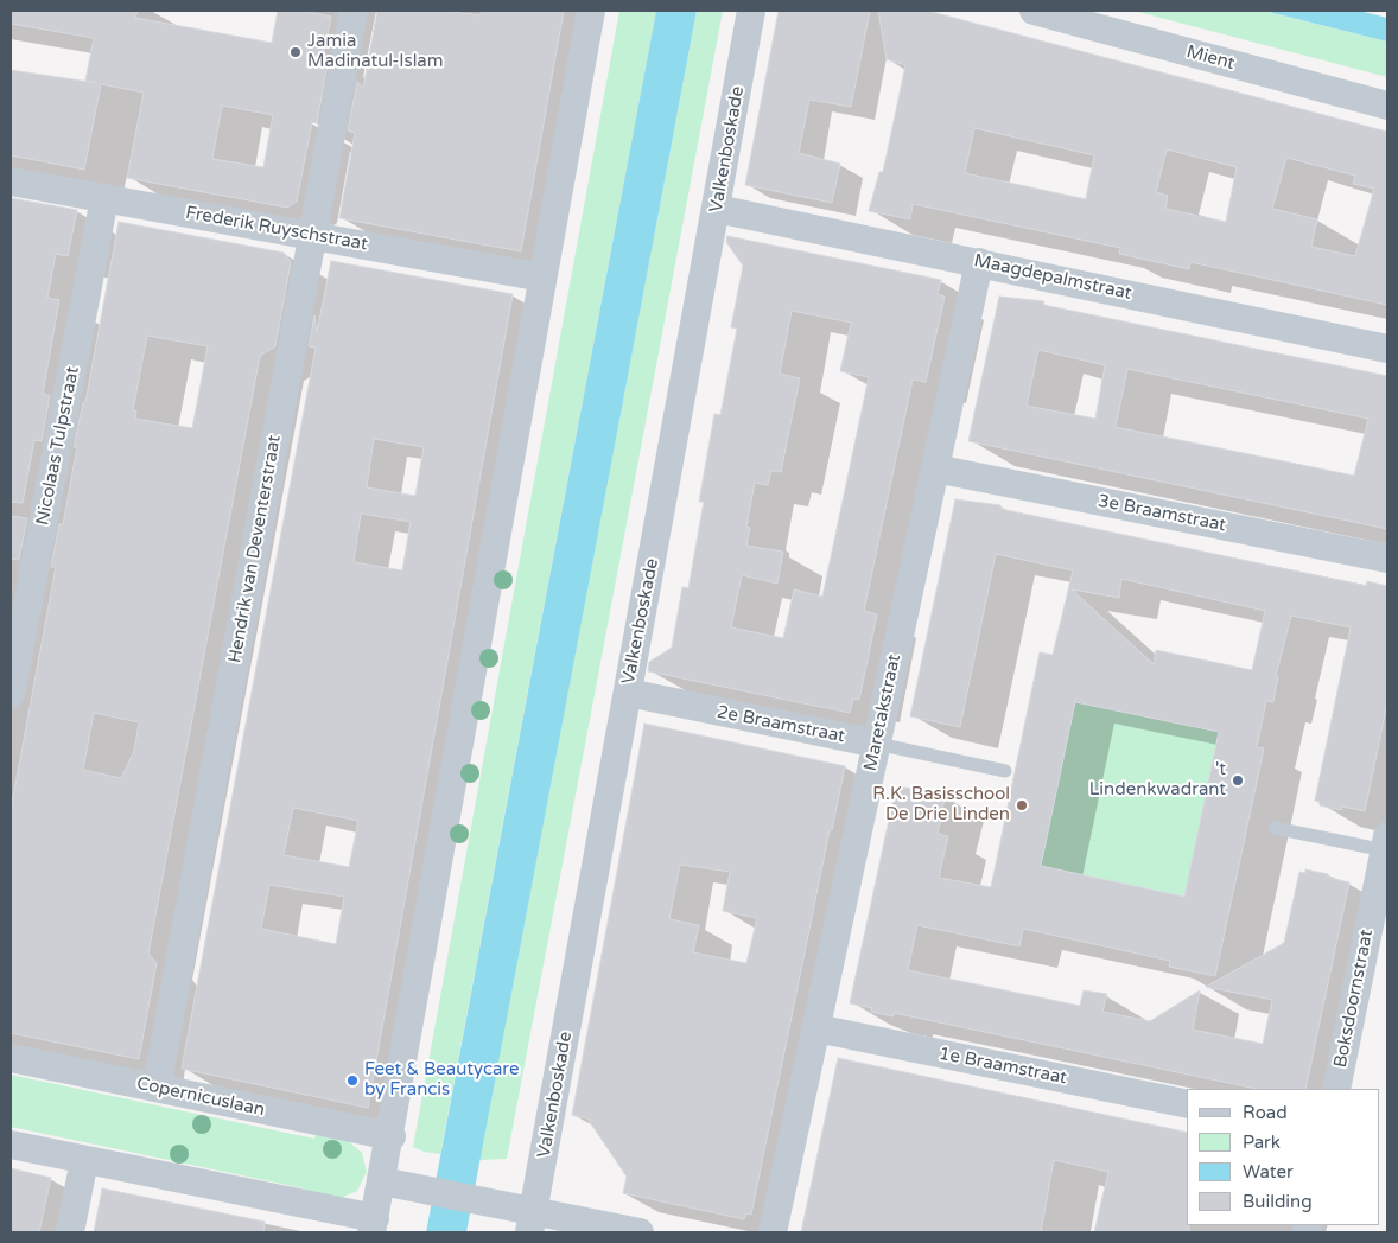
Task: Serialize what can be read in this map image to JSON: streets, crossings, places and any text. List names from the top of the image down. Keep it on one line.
{"streets":{"street":["Mient","Valkenboskade","Frederik Ruyschstraat","Maagdepalmstraat","Nicolaas Tulpstraat","3e Braamstraat","Hendrik van Deventerstraat","Maretakstraat","2e Braamstraat","Boksdoornstraat","1e Braamstraat","Copernicuslaan"]},"crossings":[["Valkenboskade","Maagdepalmstraat"],["Valkenboskade","2e Braamstraat"],["Frederik Ruyschstraat","Nicolaas Tulpstraat"],["Frederik Ruyschstraat","Hendrik van Deventerstraat"],["Maagdepalmstraat","Maretakstraat"],["3e Braamstraat","Maretakstraat"],["Hendrik van Deventerstraat","Copernicuslaan"],["Maretakstraat","2e Braamstraat"],["Maretakstraat","1e Braamstraat"]],"places":["Jamia Madinatul-Islam","'t Lindenkwadrant","R.K. Basisschool De Drie Linden","Feet & Beautycare by Francis"],"legend":["Road","Park","Water","Building"]}
